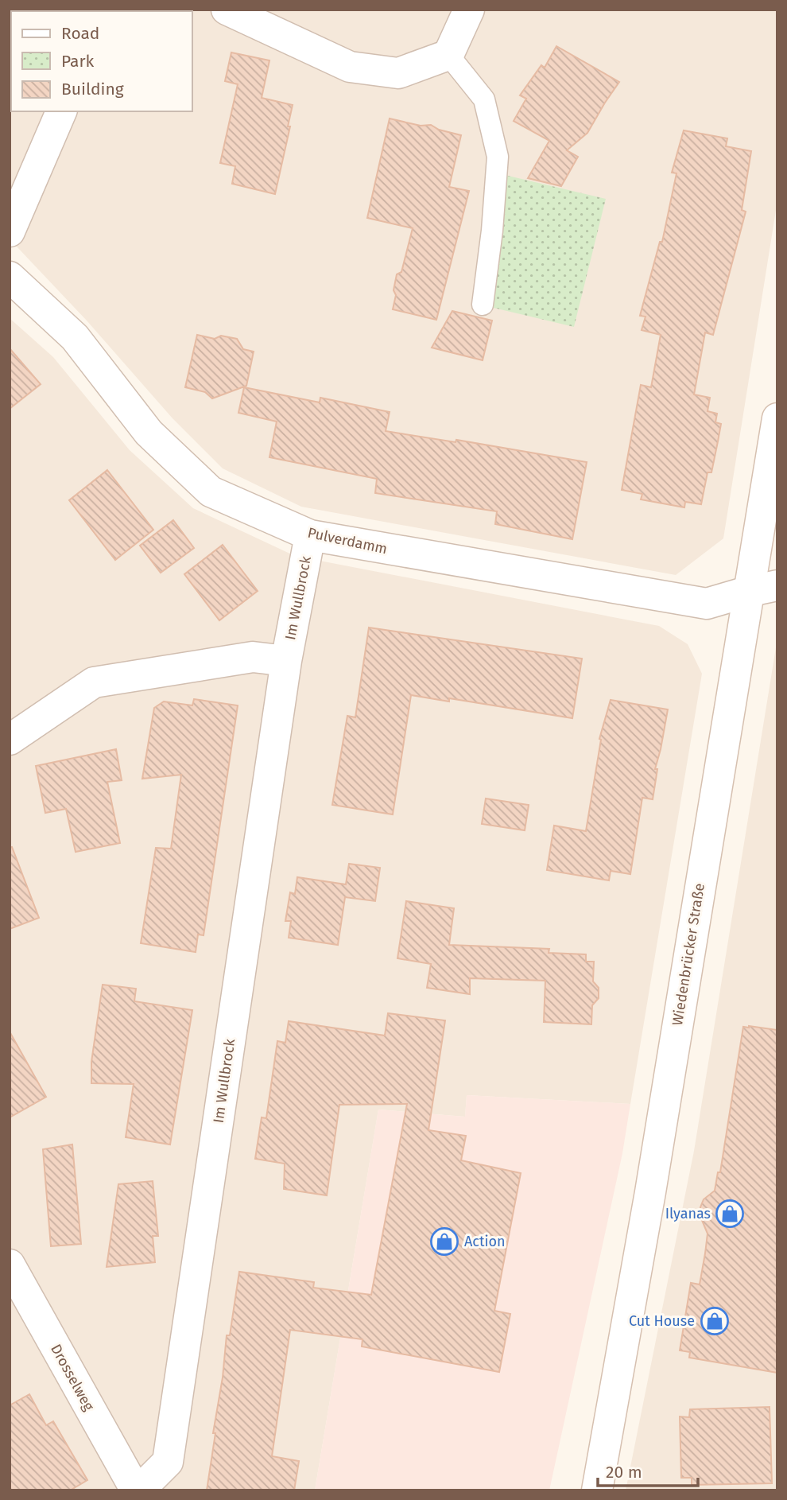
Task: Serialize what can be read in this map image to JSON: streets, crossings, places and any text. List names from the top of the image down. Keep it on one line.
{"streets":{"street":["Pulverdamm","Im Wullbrock","Wiedenbrücker Straße","Drosselweg"]},"crossings":[["Pulverdamm","Im Wullbrock"],["Pulverdamm","Wiedenbrücker Straße"],["Im Wullbrock","Drosselweg"]],"places":{"shop":["Ilyanas","Action","Cut House"]},"legend":["Road","Park","Building"],"scale_bar":"20 m"}
